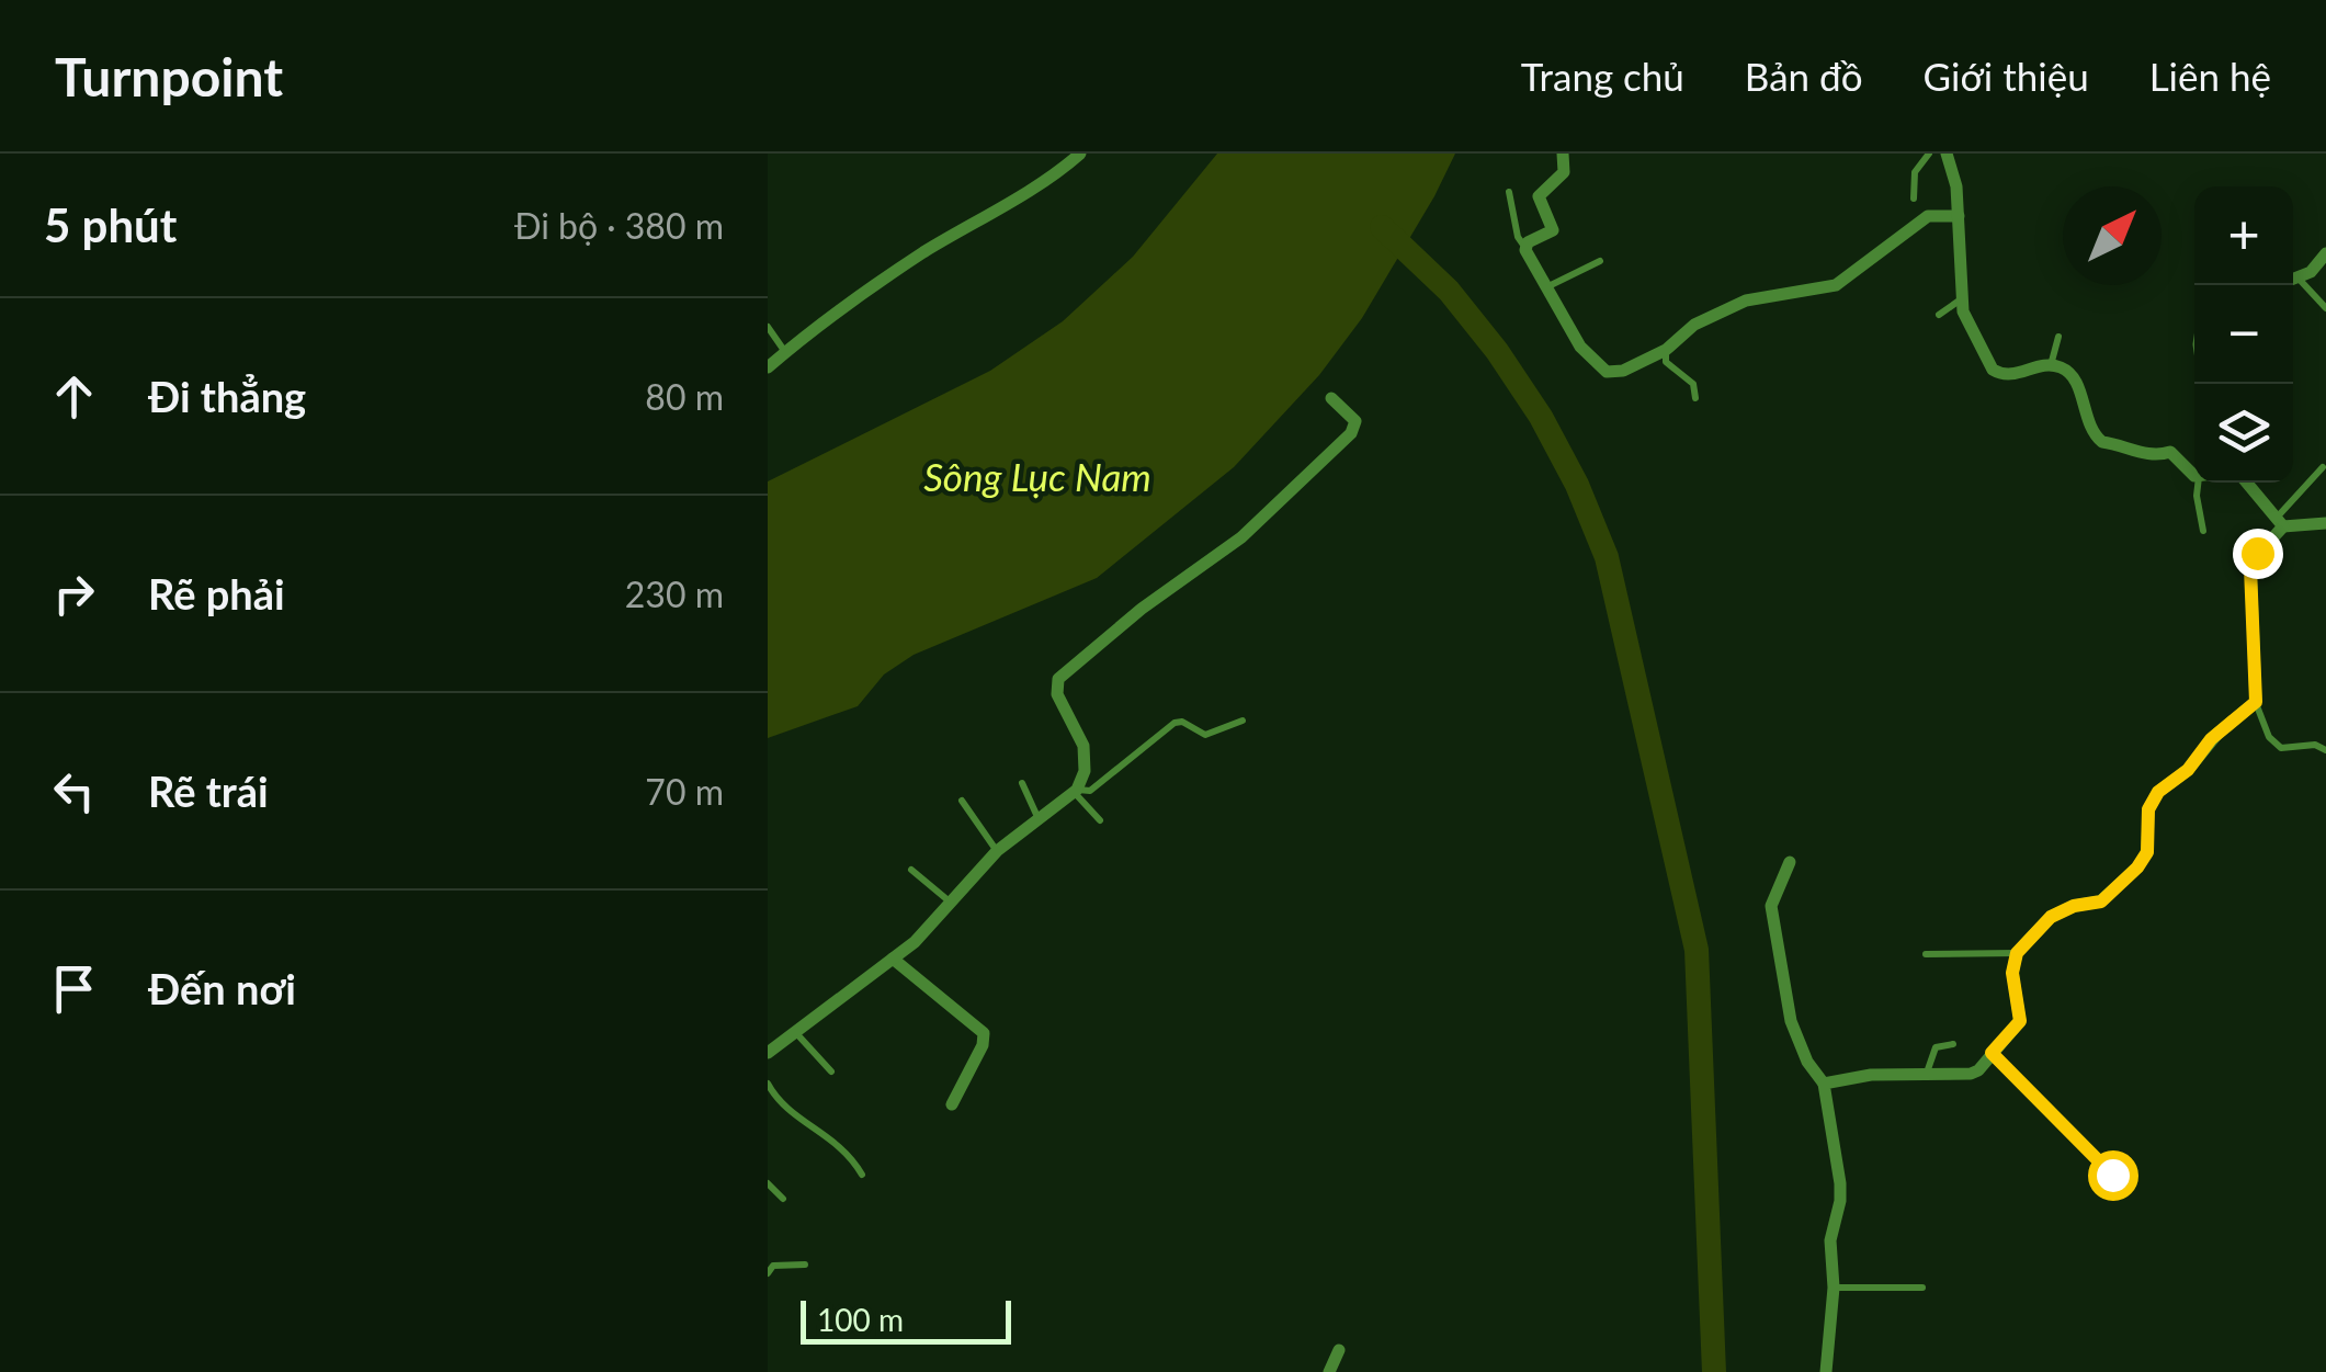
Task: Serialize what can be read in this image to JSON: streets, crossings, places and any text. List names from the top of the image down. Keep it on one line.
{"water":["Sông Lục Nam"],"scale_bar":"100 m","north":"top right","page":{"header":"Turnpoint","nav":["Trang chủ","Bản đồ","Giới thiệu","Liên hệ"],"heading":["5 phút","Đi bộ · 380 m"],"map_buttons":["+","−"],"list":[["Đi thẳng","80 m"],["Rẽ phải","230 m"],["Rẽ trái","70 m"],"Đến nơi"],"scale":"100 m"}}
